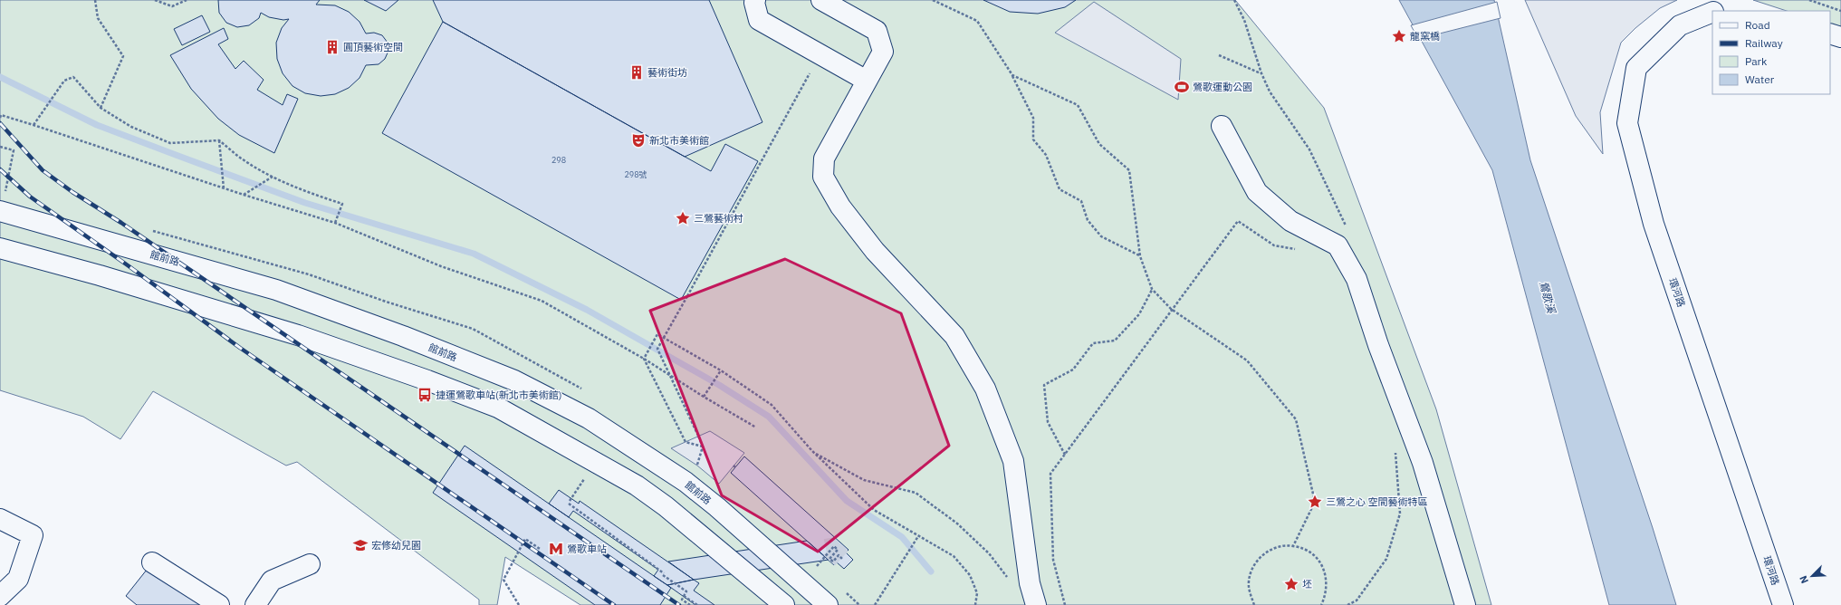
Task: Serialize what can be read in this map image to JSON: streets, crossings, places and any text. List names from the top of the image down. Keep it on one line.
{"streets":{"street":["館前路","環河路"]},"water":["鶯歌溪"],"places":{"place":["龍窯橋","三鶯藝術村","三鶯之心 空間藝術特區","坯"],"building":["圓頂藝術空間","藝術街坊"],"sports":["鶯歌運動公園"],"theatre":["新北市美術館"],"bus stop":["捷運鶯歌車站(新北市美術館)"],"school or university":["宏修幼兒園"],"metro station":["鶯歌車站"]},"house_numbers":["298","298號"],"legend":["Road","Railway","Park","Water"],"north":"bottom left"}
